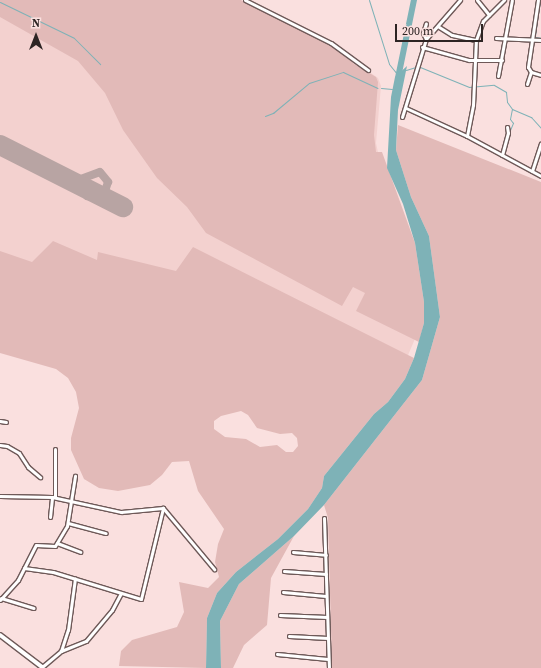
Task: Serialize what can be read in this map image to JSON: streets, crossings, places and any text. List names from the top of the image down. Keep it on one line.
{"scale_bar":"200 m","north":"top"}
